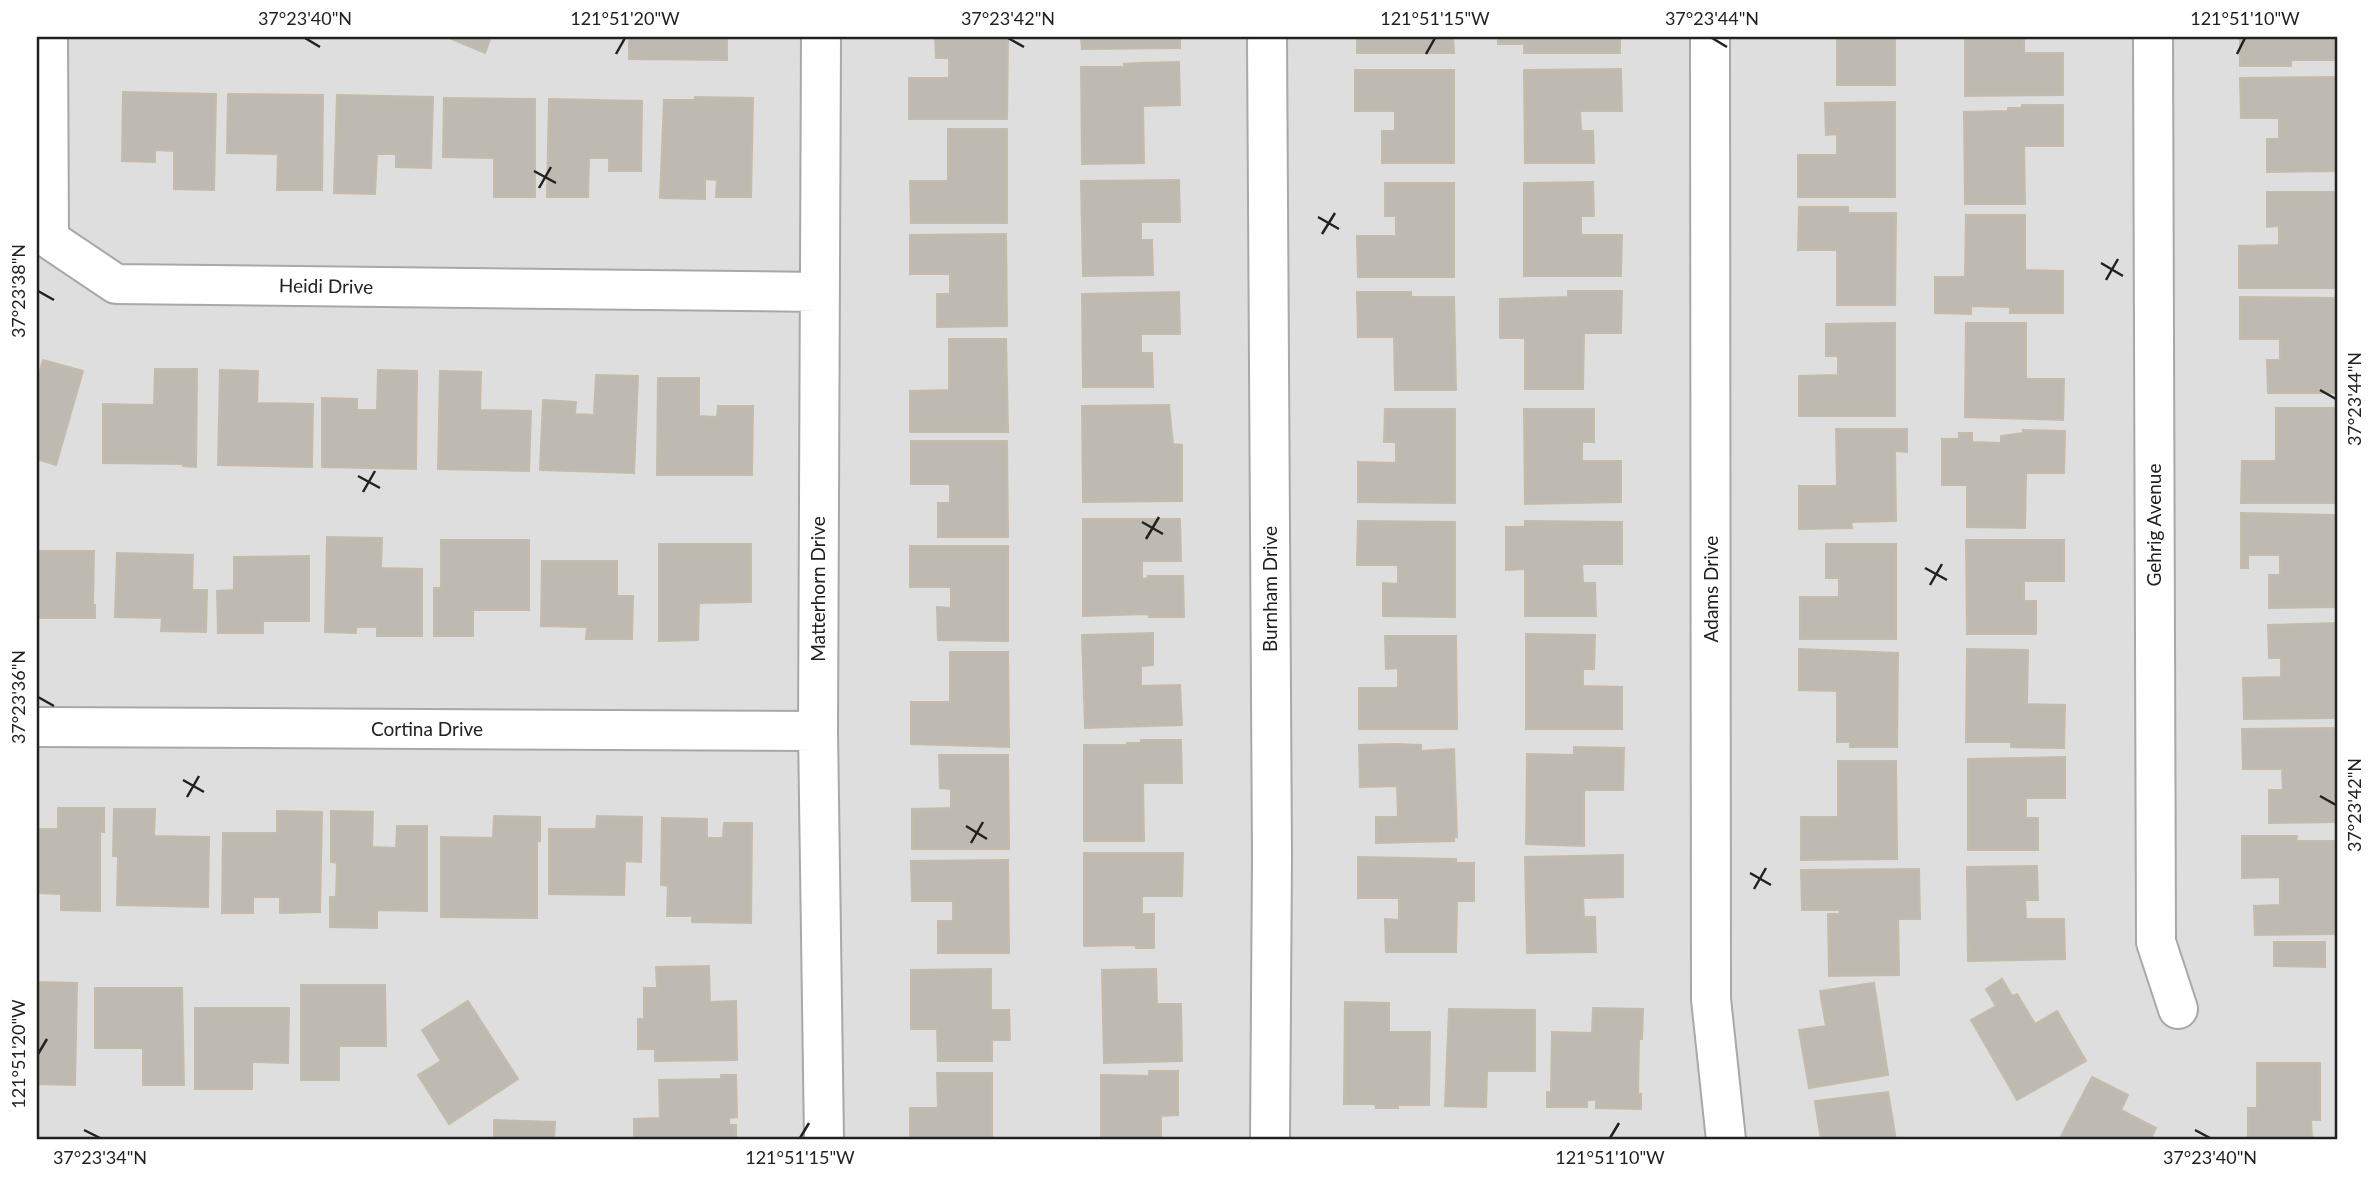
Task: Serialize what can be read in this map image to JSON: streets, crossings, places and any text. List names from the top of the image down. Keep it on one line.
{"streets":{"street":["Heidi Drive","Gehrig Avenue","Matterhorn Drive","Burnham Drive","Adams Drive","Cortina Drive"]},"crossings":[["Heidi Drive","Matterhorn Drive"],["Matterhorn Drive","Cortina Drive"]],"coordinates":["37°23'40\"N","121°51'20\"W","37°23'42\"N","121°51'15\"W","37°23'44\"N","121°51'10\"W","37°23'38\"N","37°23'36\"N","37°23'34\"N"]}
